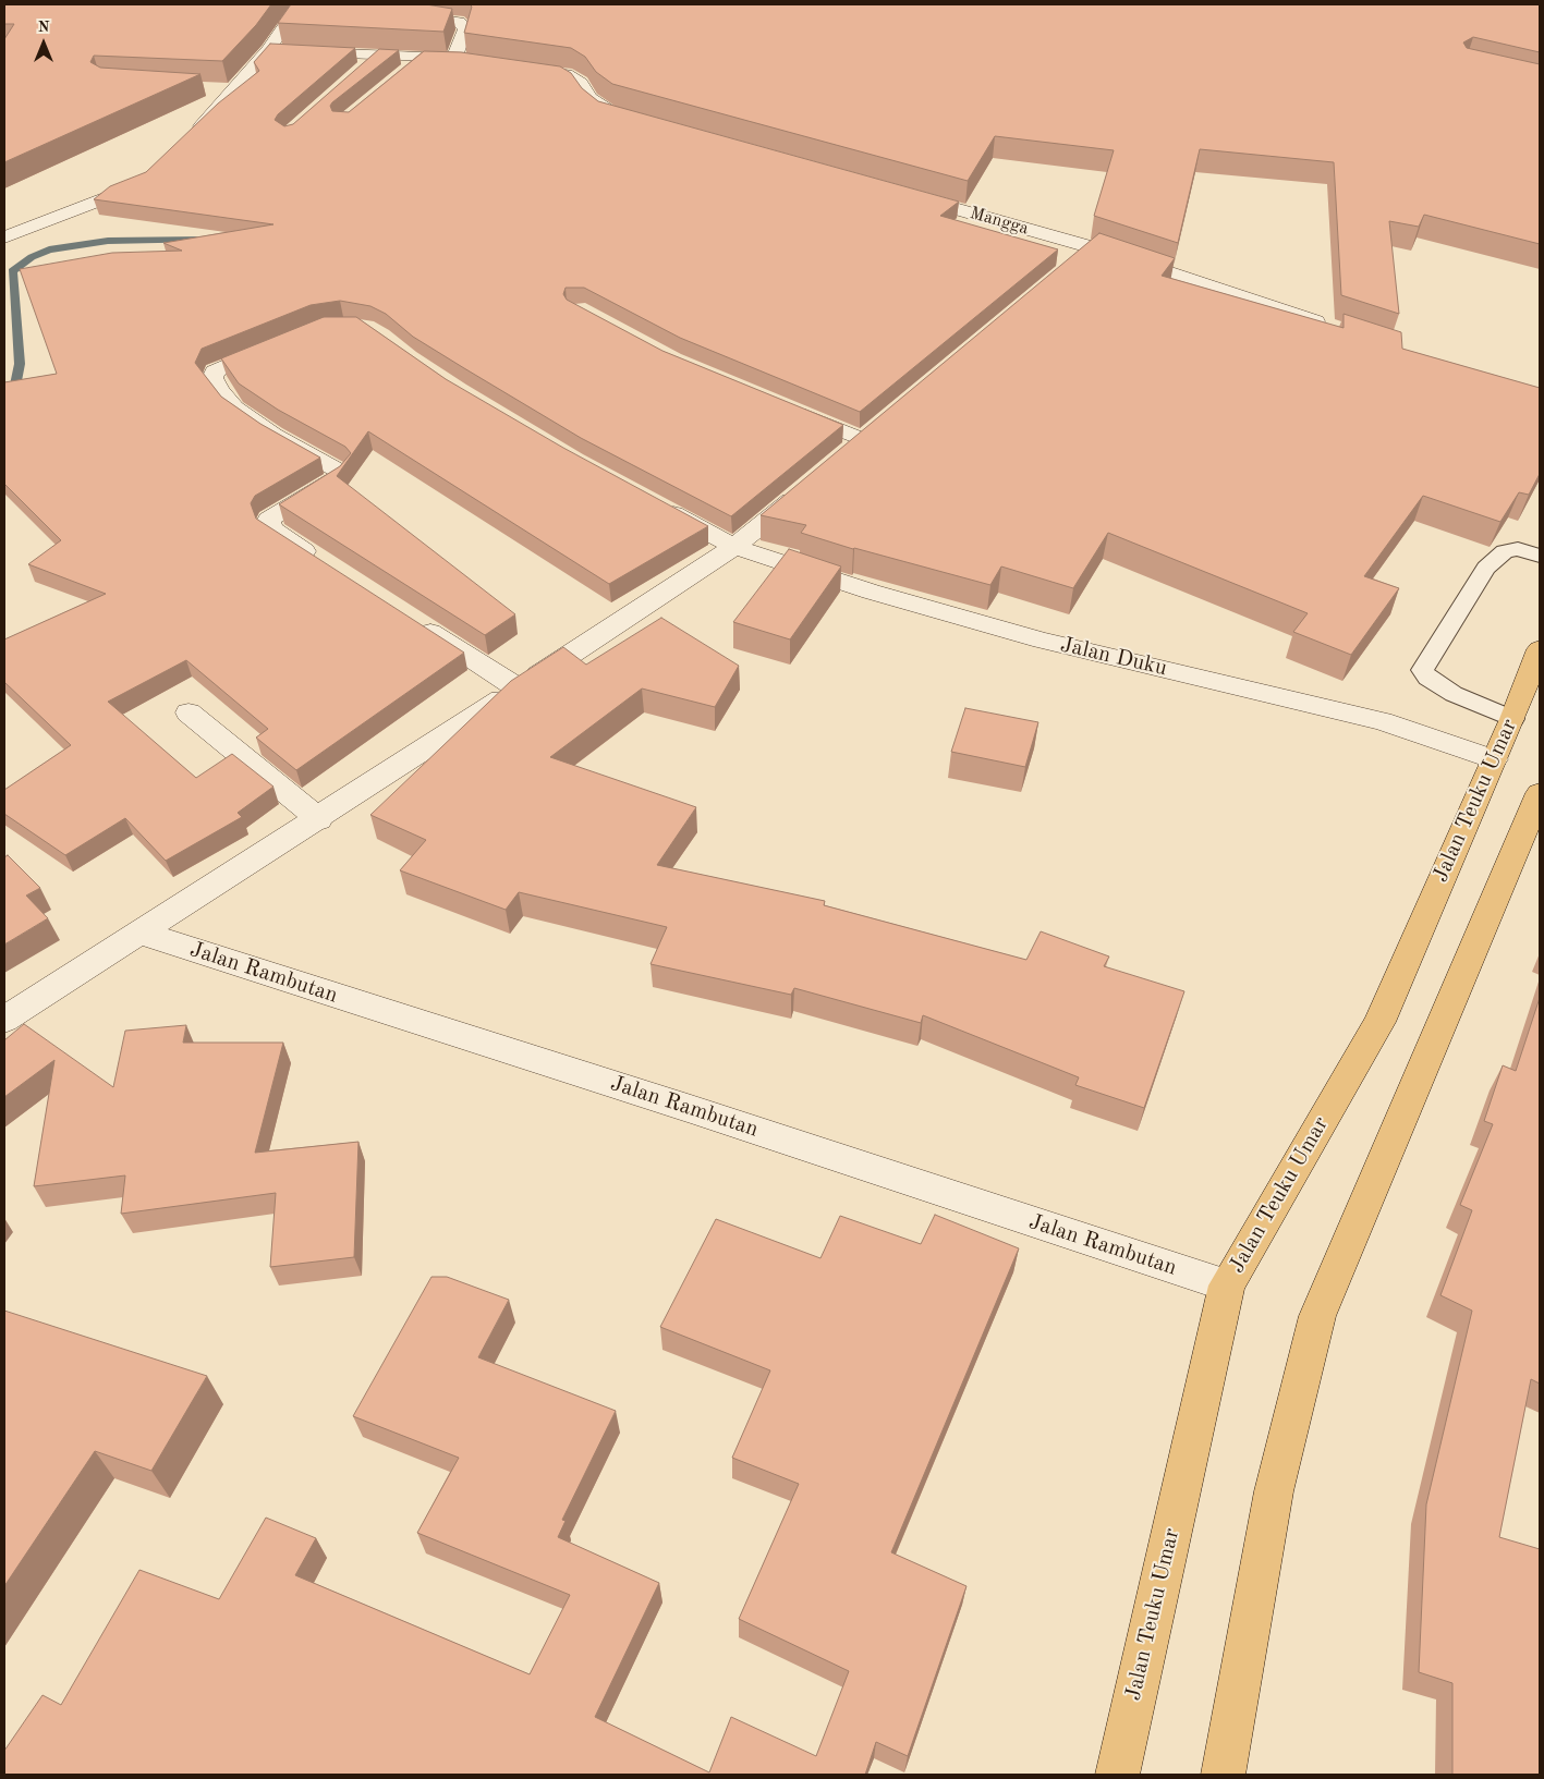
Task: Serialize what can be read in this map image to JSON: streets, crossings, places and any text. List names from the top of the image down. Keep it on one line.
{"streets":{"highway":["Jalan Teuku Umar"],"street":["Mangga","Jalan Duku","Jalan Rambutan"]},"crossings":[["Jalan Duku","Jalan Teuku Umar"],["Jalan Teuku Umar","Jalan Rambutan"]],"north":"top"}
